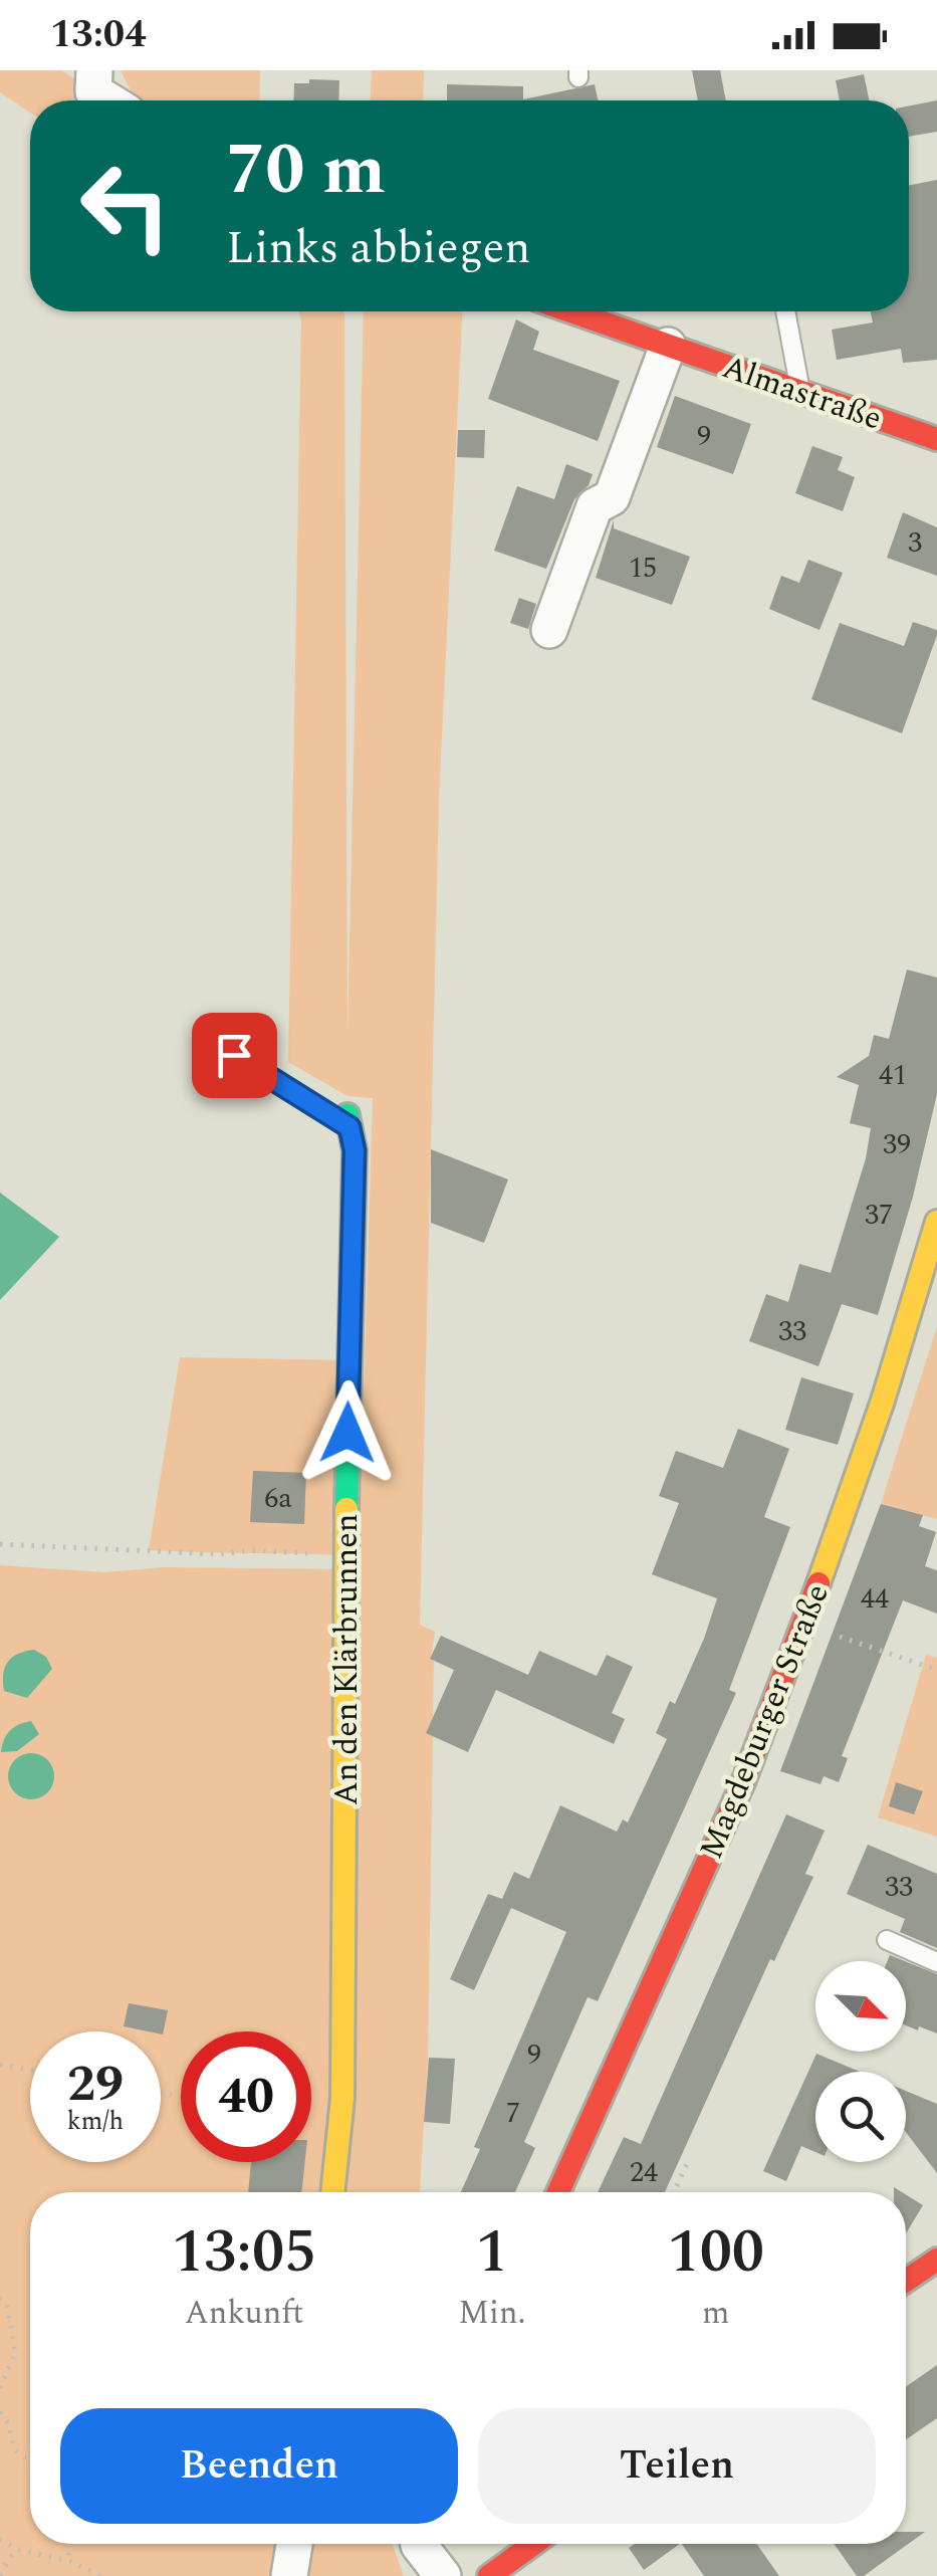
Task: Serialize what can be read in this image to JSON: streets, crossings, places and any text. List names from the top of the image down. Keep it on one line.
{"streets":{"street":["Almastraße","An den Klärbrunnen","Magdeburger Straße"]},"house_numbers":["9","3","15","41","39","37","33","6a","44","33","9","7","24"],"north":"bottom right","page":{"status":"13:04","turn":["70 m","Links abbiegen"],"speed":"29 km/h","limit":"40","eta":["13:05","Ankunft","1","Min.","100","m"],"buttons":["Beenden","Teilen"]}}
